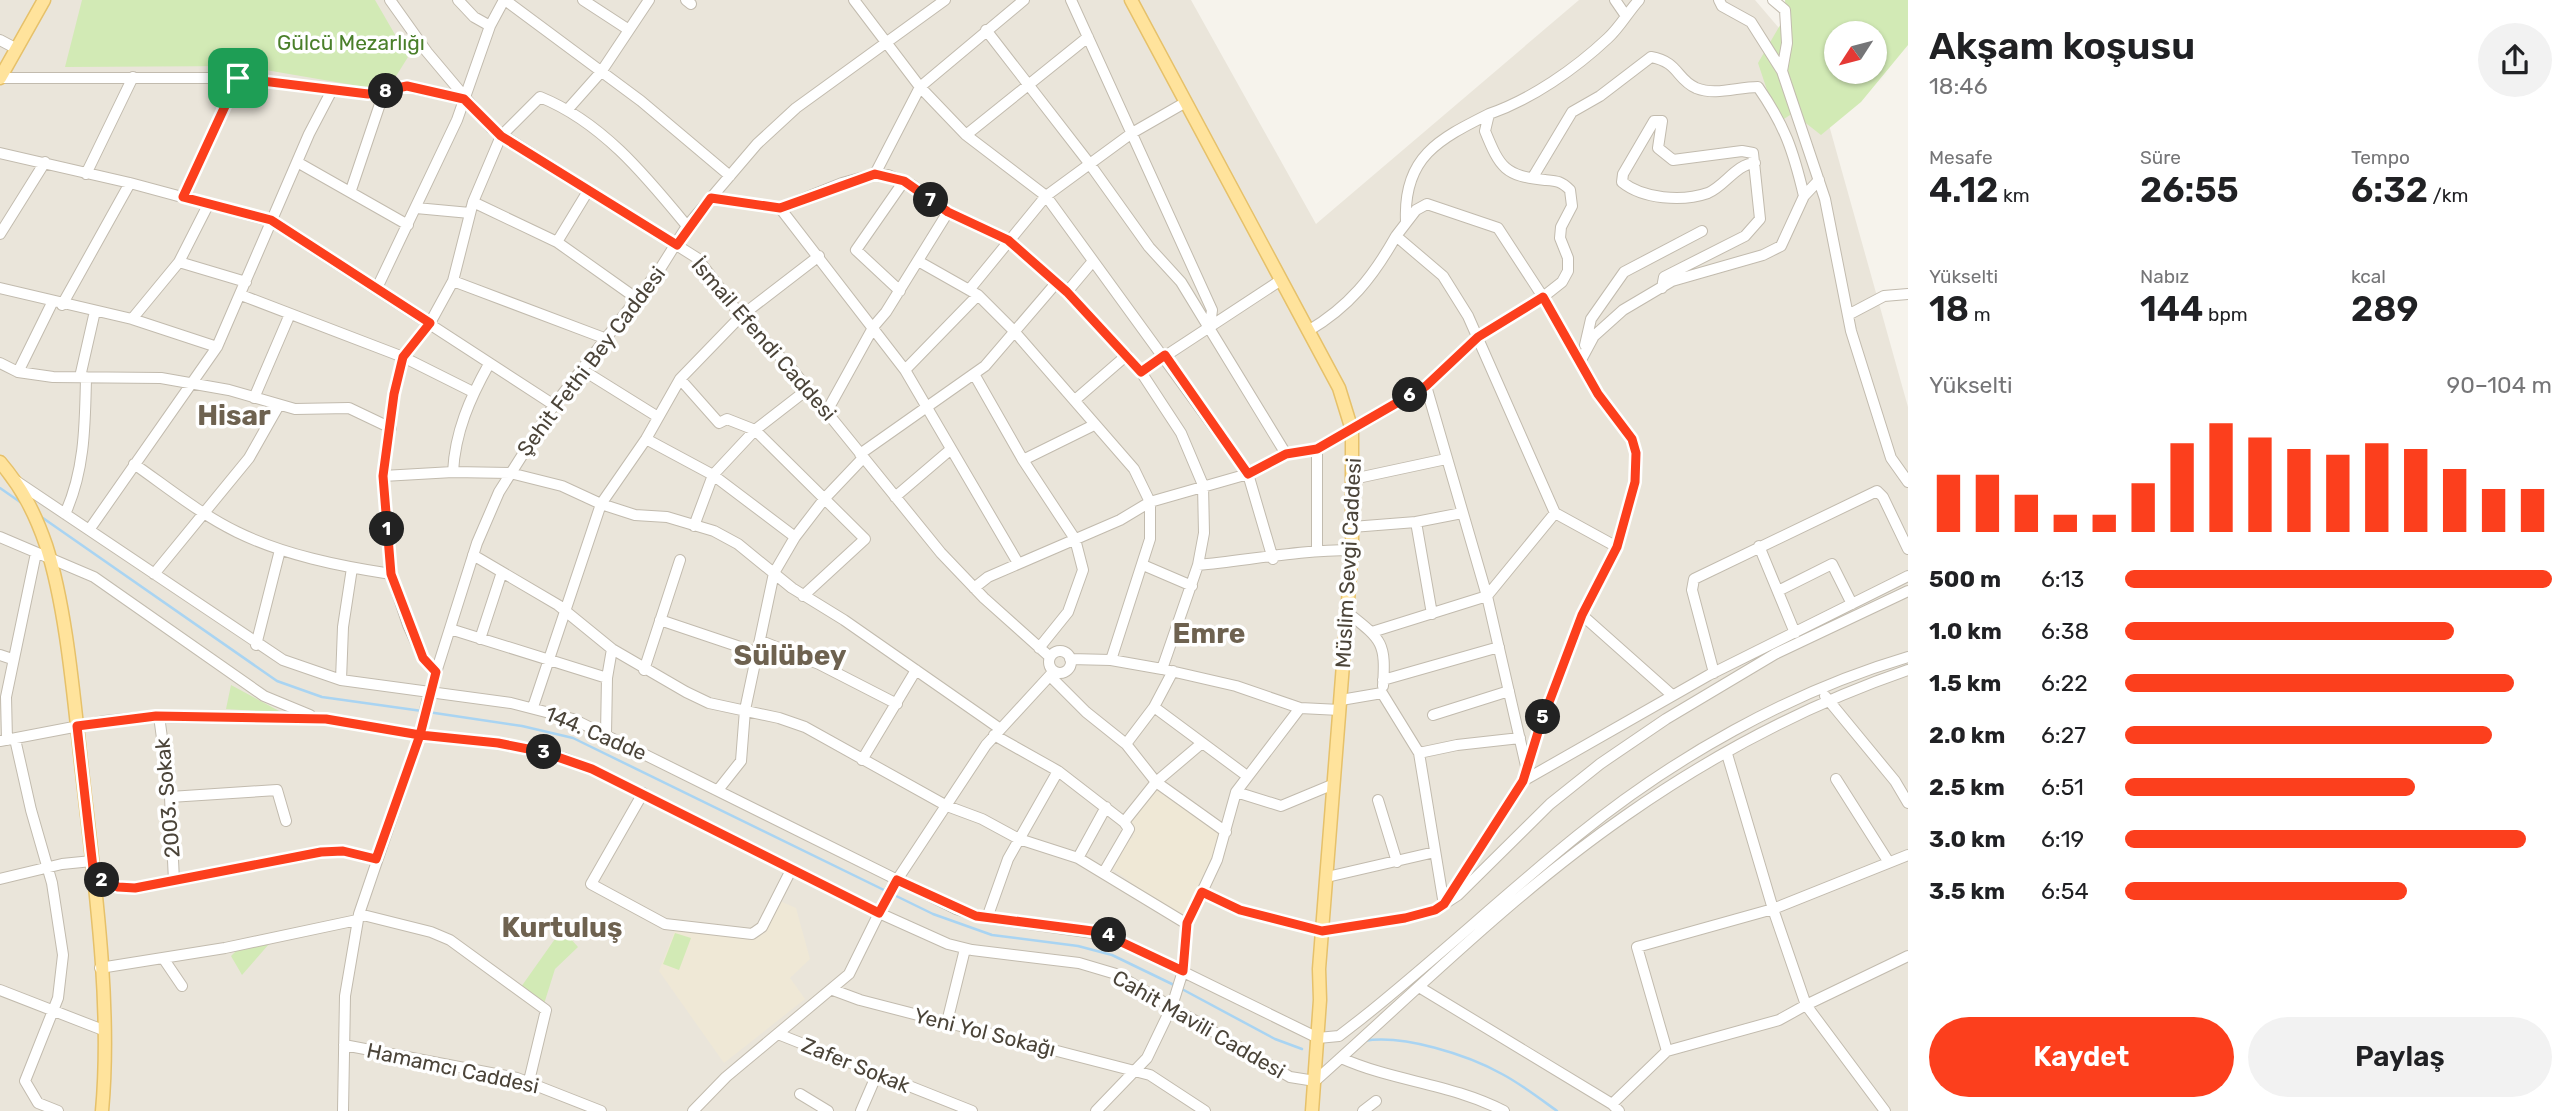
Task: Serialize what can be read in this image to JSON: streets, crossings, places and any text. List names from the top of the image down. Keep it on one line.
{"streets":{"main road":["Müslim Sevgi Caddesi","144. Cadde"],"street":["İsmail Efendi Caddesi","Şehit Fethi Bey Caddesi","2003. Sokak","Cahit Mavili Caddesi","Yeni Yol Sokağı","Zafer Sokak","Hamamcı Caddesi"]},"crossings":[["İsmail Efendi Caddesi","Şehit Fethi Bey Caddesi"],["Şehit Fethi Bey Caddesi","144. Cadde"],["Şehit Fethi Bey Caddesi","Cahit Mavili Caddesi"],["Şehit Fethi Bey Caddesi","Hamamcı Caddesi"],["Müslim Sevgi Caddesi","144. Cadde"],["Müslim Sevgi Caddesi","Cahit Mavili Caddesi"],["2003. Sokak","Cahit Mavili Caddesi"]],"districts":["Hisar","Emre","Sülübey","Kurtuluş"],"parks":["Gülcü Mezarlığı"],"north":"bottom left","page":{"heading":["Akşam koşusu","18:46"],"pins":["8","7","6","1","5","3","2","4"],"stats":[["Mesafe","4.12 km"],["Süre","26:55"],["Tempo","6:32 /km"],["Yükselti","18 m"],["Nabız","144 bpm"],["kcal","289"]],"chart":["Yükselti","90–104 m"],"list":[{"name":"500 m","note":"6:13"},{"name":"1.0 km","note":"6:38"},{"name":"1.5 km","note":"6:22"},{"name":"2.0 km","note":"6:27"},{"name":"2.5 km","note":"6:51"},{"name":"3.0 km","note":"6:19"},{"name":"3.5 km","note":"6:54"}],"buttons":["Kaydet","Paylaş"]}}
